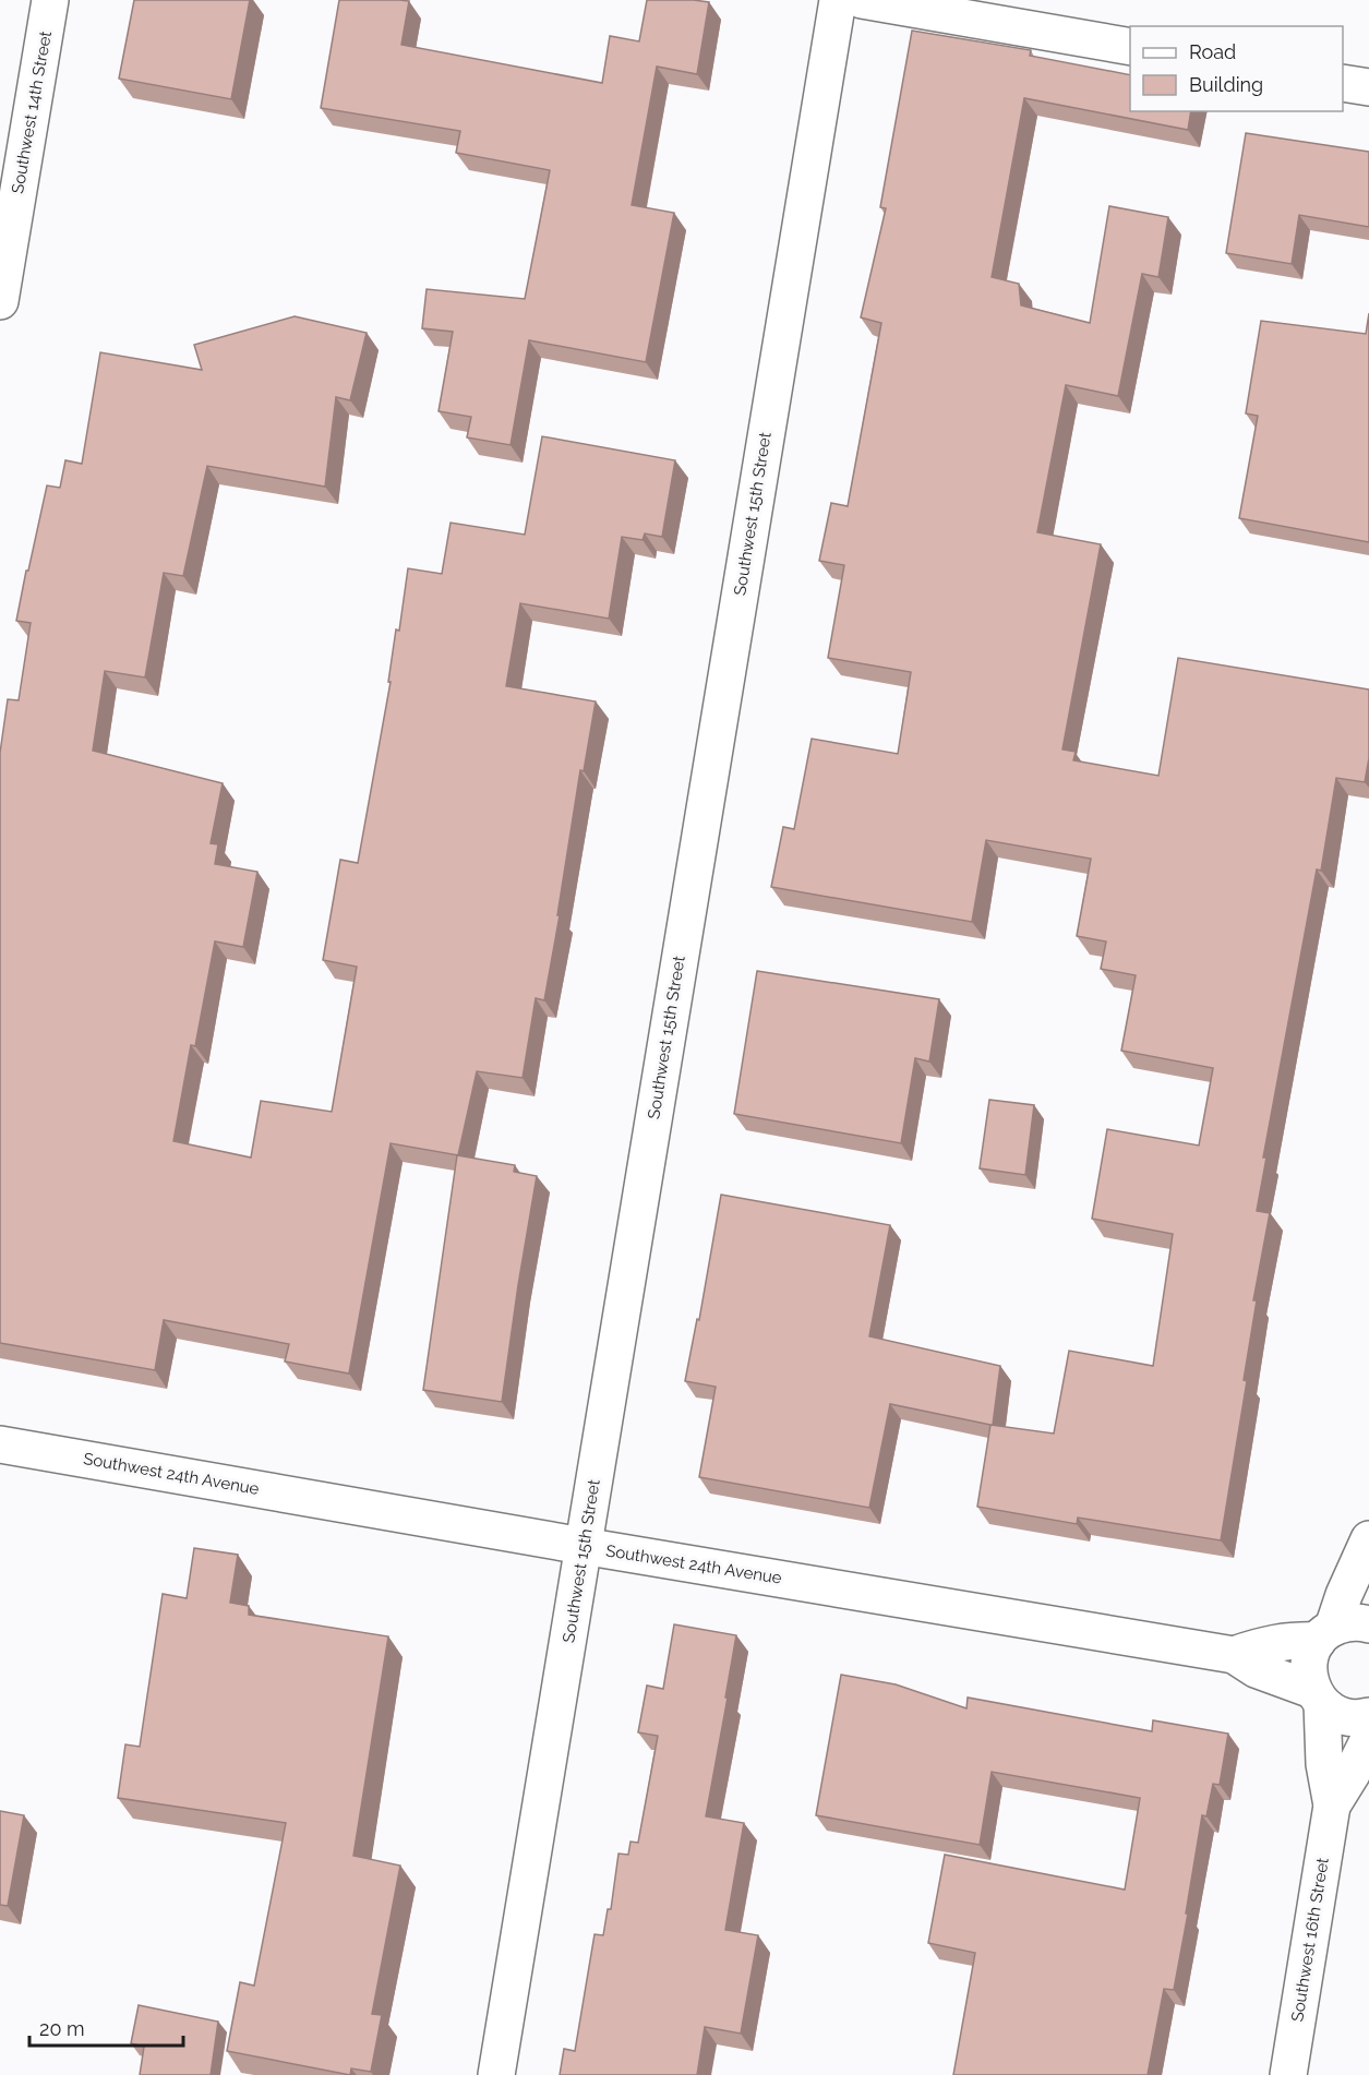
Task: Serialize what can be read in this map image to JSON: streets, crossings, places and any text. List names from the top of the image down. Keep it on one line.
{"streets":{"street":["Southwest 14th Street","Southwest 15th Street","Southwest 24th Avenue","Southwest 16th Street"]},"crossings":[["Southwest 15th Street","Southwest 24th Avenue"],["Southwest 24th Avenue","Southwest 16th Street"]],"legend":["Road","Building"],"scale_bar":"20 m"}
